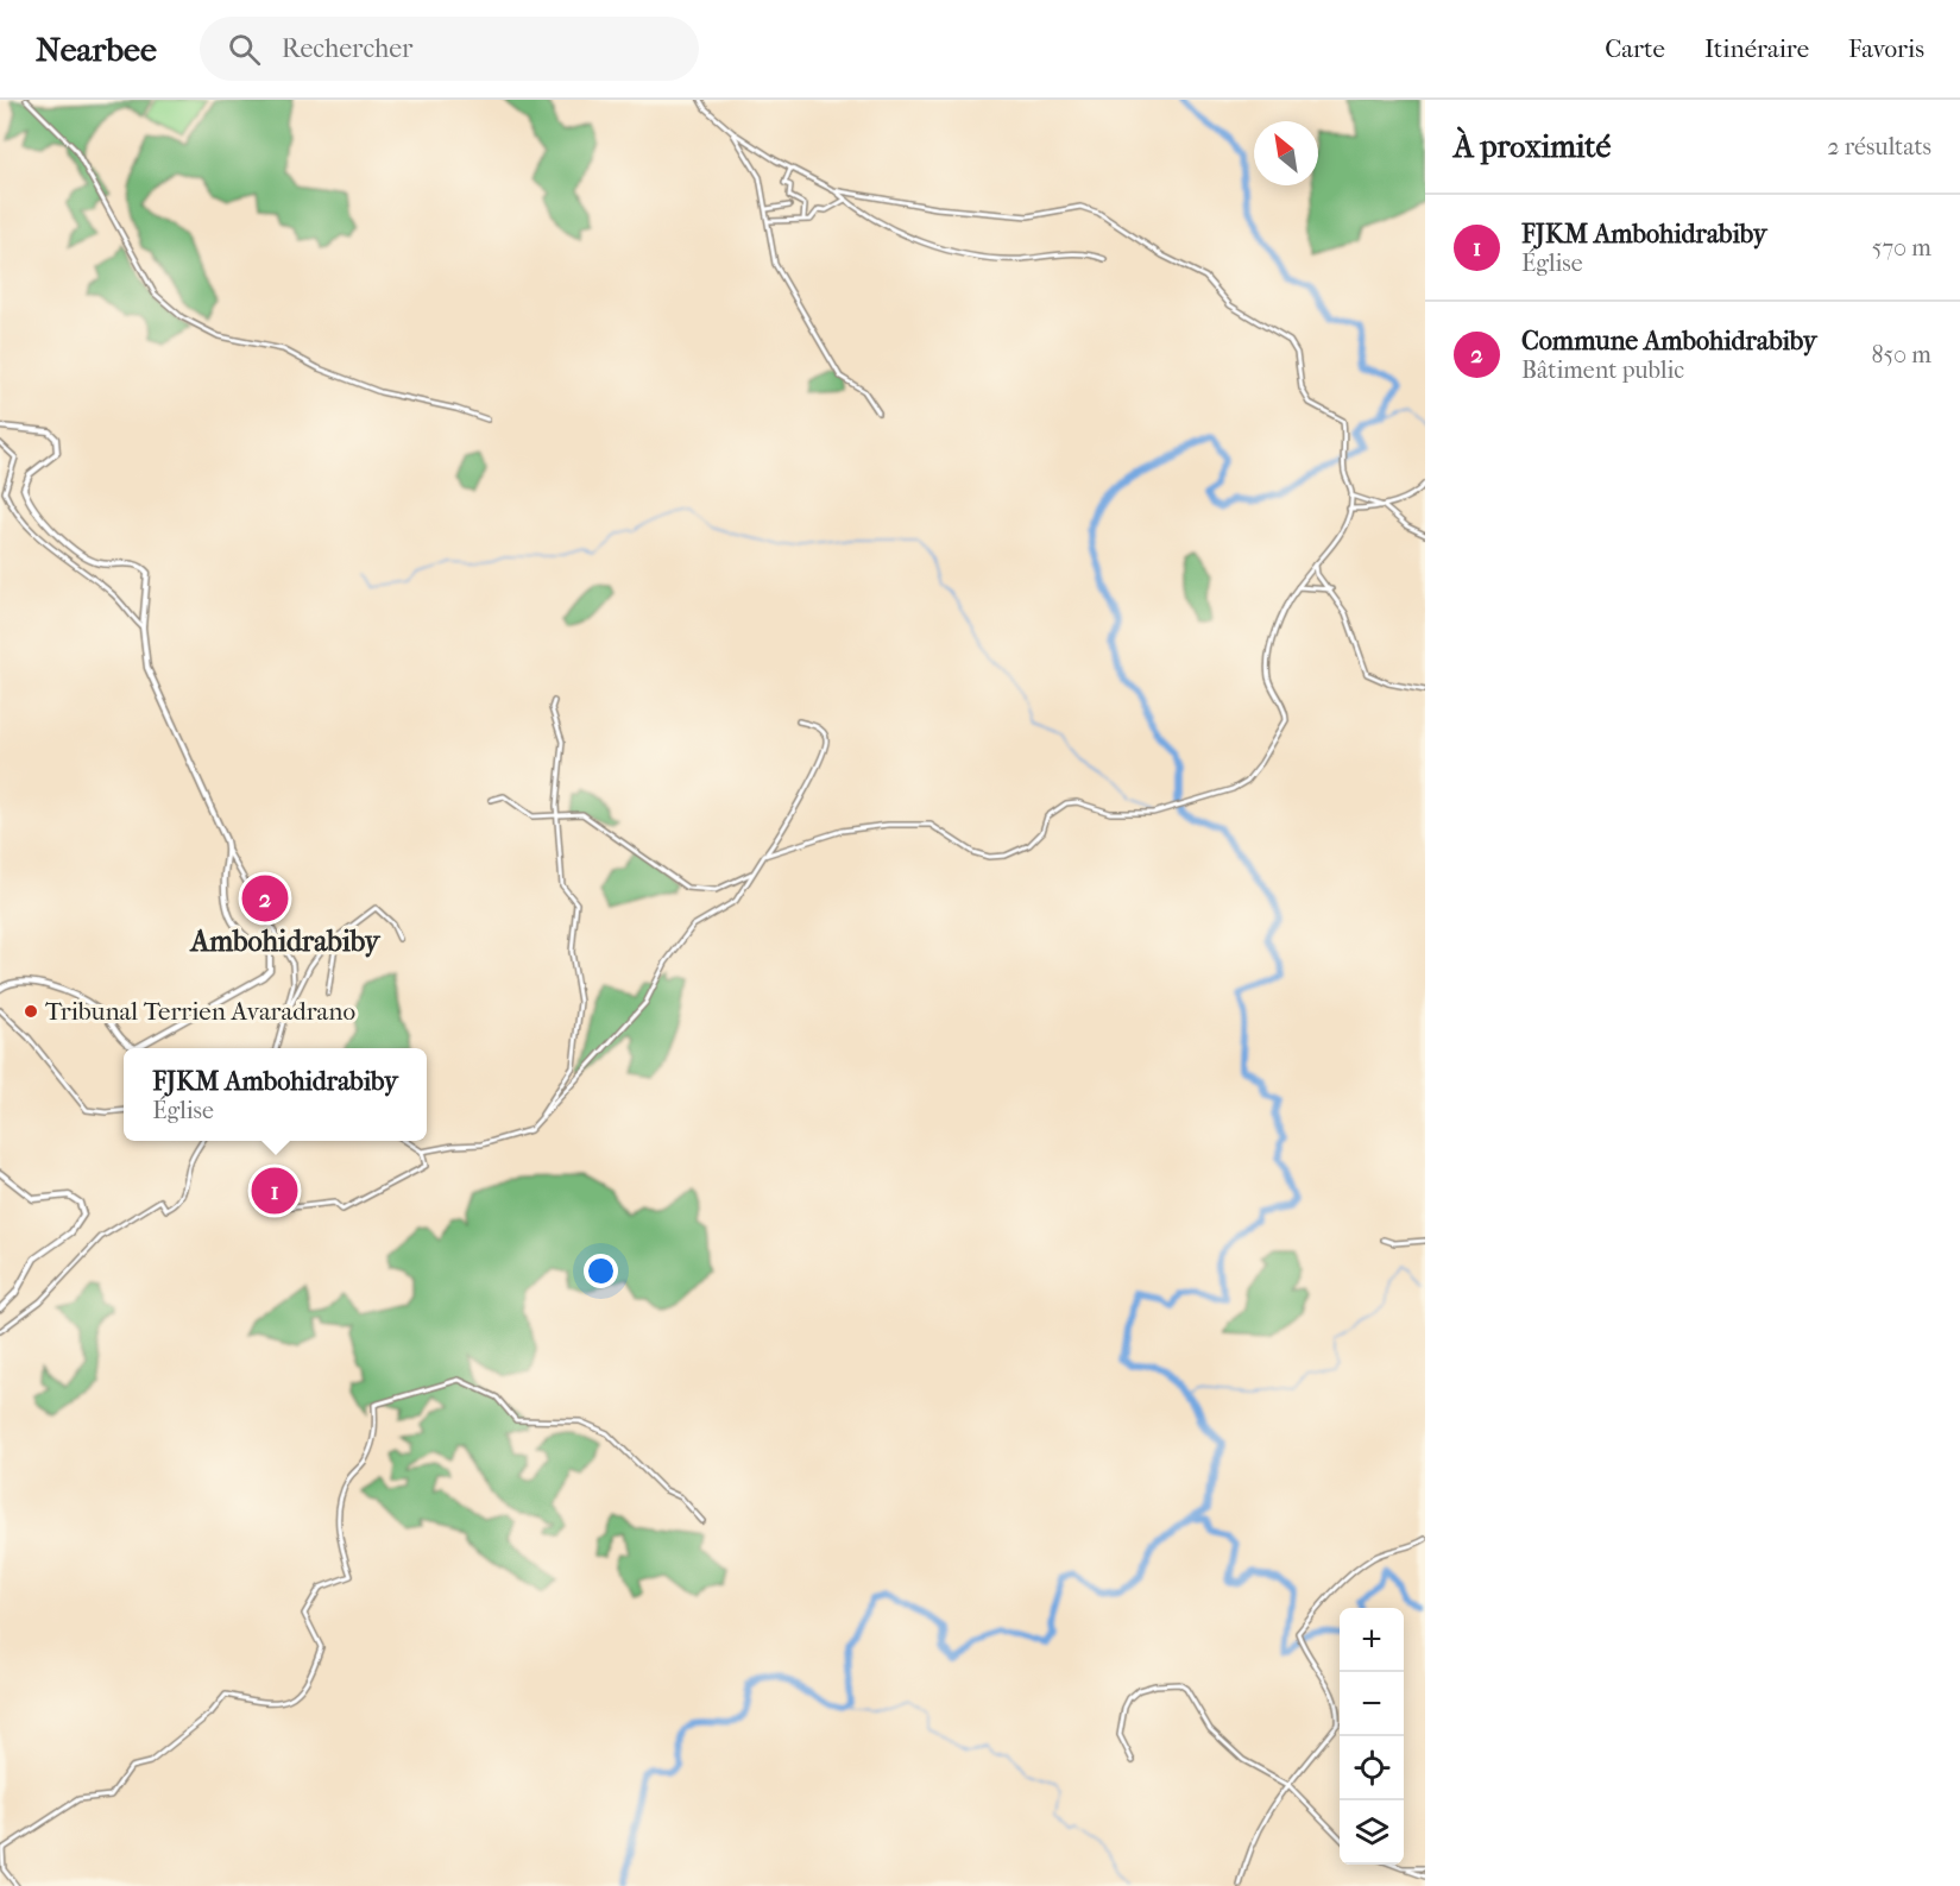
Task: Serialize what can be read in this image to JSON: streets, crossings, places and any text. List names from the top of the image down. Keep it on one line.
{"districts":["Ambohidrabiby"],"places":["Tribunal Terrien Avaradrano"],"north":"top left","page":{"header":"Nearbee","search":"Rechercher","nav":["Carte","Itinéraire","Favoris"],"heading":["À proximité","2 résultats"],"list":[{"mark":"1","name":"FJKM Ambohidrabiby","note":"Église","value":"570 m"},{"mark":"2","name":"Commune Ambohidrabiby","note":"Bâtiment public","value":"850 m"}],"pins":["2","1"],"popup":["FJKM Ambohidrabiby","Église"],"map_buttons":["+","−"]}}
